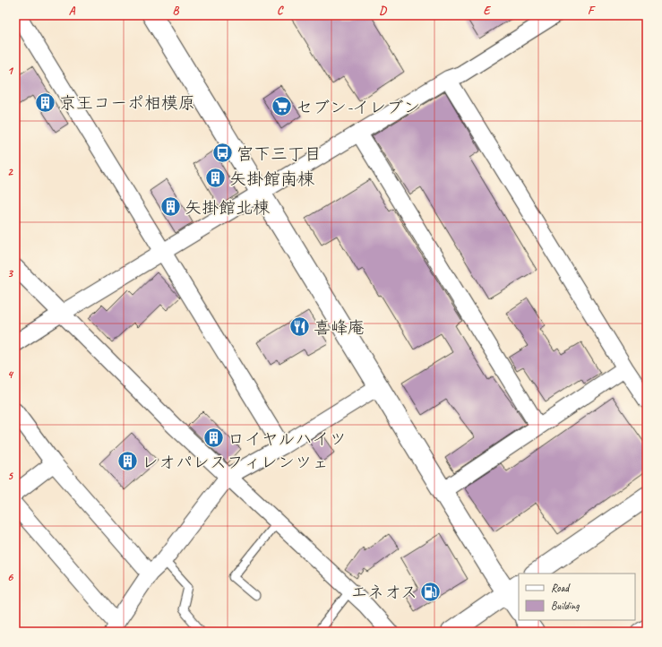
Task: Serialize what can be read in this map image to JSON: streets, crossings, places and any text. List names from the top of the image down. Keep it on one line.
{"places":{"building":["京王コーポ相模原","矢掛館南棟","矢掛館北棟","ロイヤルハイツ","レオパレスフィレンツェ"],"supermarket":["セブン-イレブン"],"bus stop":["宮下三丁目"],"restaurant":["喜峰庵"],"fuel station":["エネオス"]},"legend":["Road","Building"],"grid":{"columns":["A","B","C","D","E","F"],"rows":["1","2","3","4","5","6"]}}
